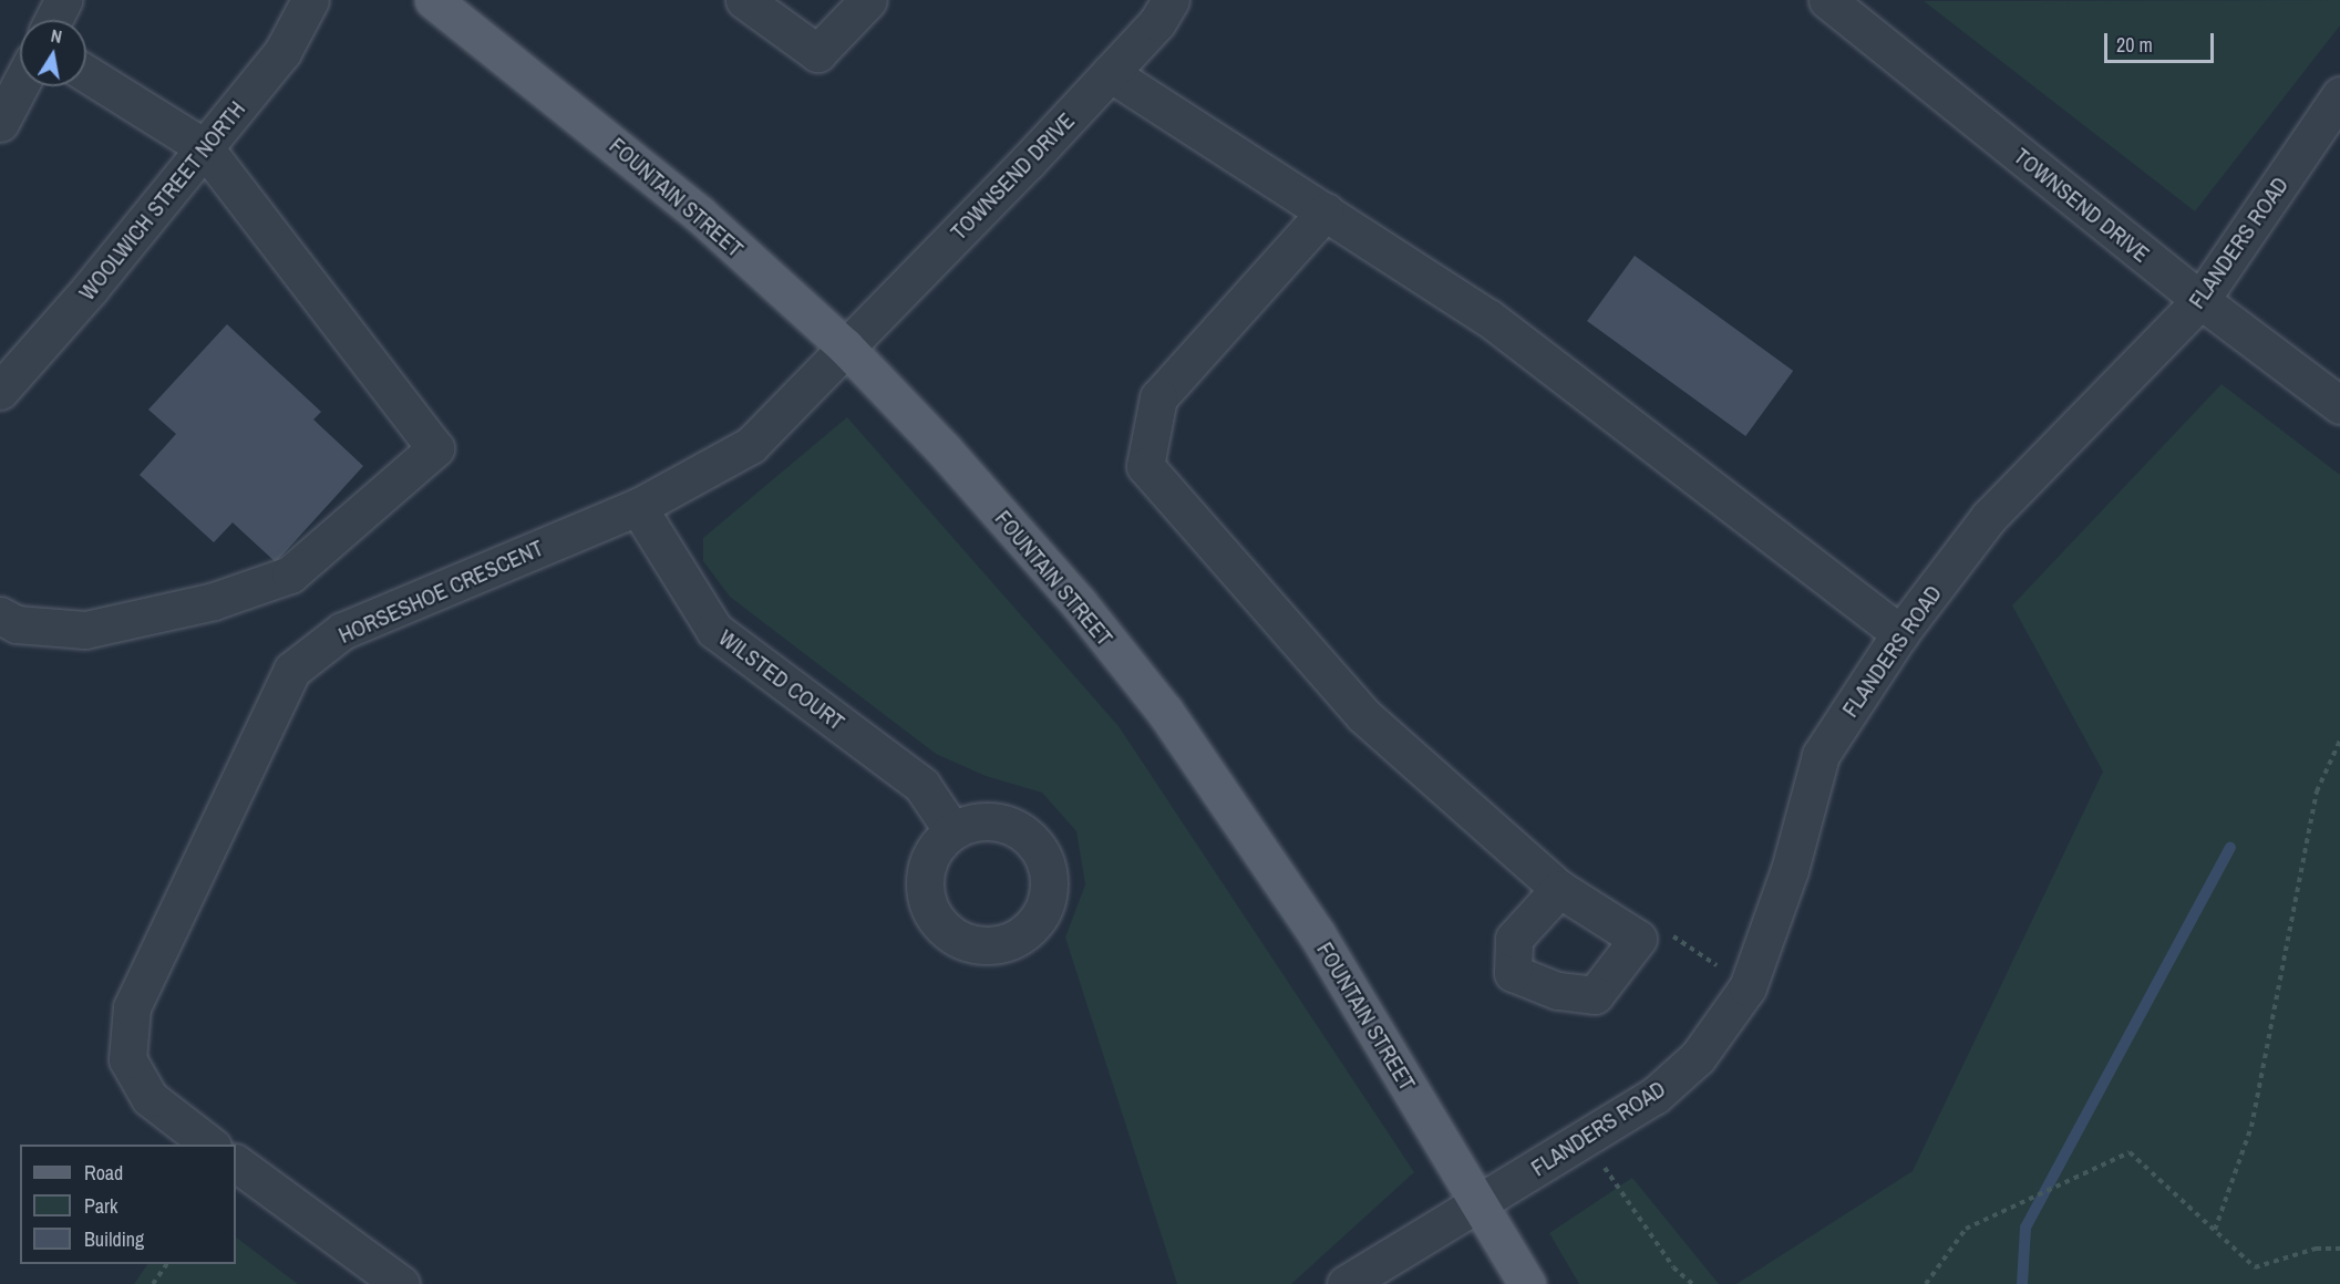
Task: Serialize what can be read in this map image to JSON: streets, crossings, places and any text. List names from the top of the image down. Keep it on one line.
{"streets":{"main road":["FOUNTAIN STREET"],"street":["TOWNSEND DRIVE","WOOLWICH STREET NORTH","FLANDERS ROAD","HORSESHOE CRESCENT","WILSTED COURT"]},"crossings":[["TOWNSEND DRIVE","FOUNTAIN STREET"],["TOWNSEND DRIVE","FLANDERS ROAD"],["TOWNSEND DRIVE","HORSESHOE CRESCENT"],["FOUNTAIN STREET","FLANDERS ROAD"],["FOUNTAIN STREET","HORSESHOE CRESCENT"],["HORSESHOE CRESCENT","WILSTED COURT"]],"legend":["Road","Park","Building"],"scale_bar":"20 m","north":"top"}
